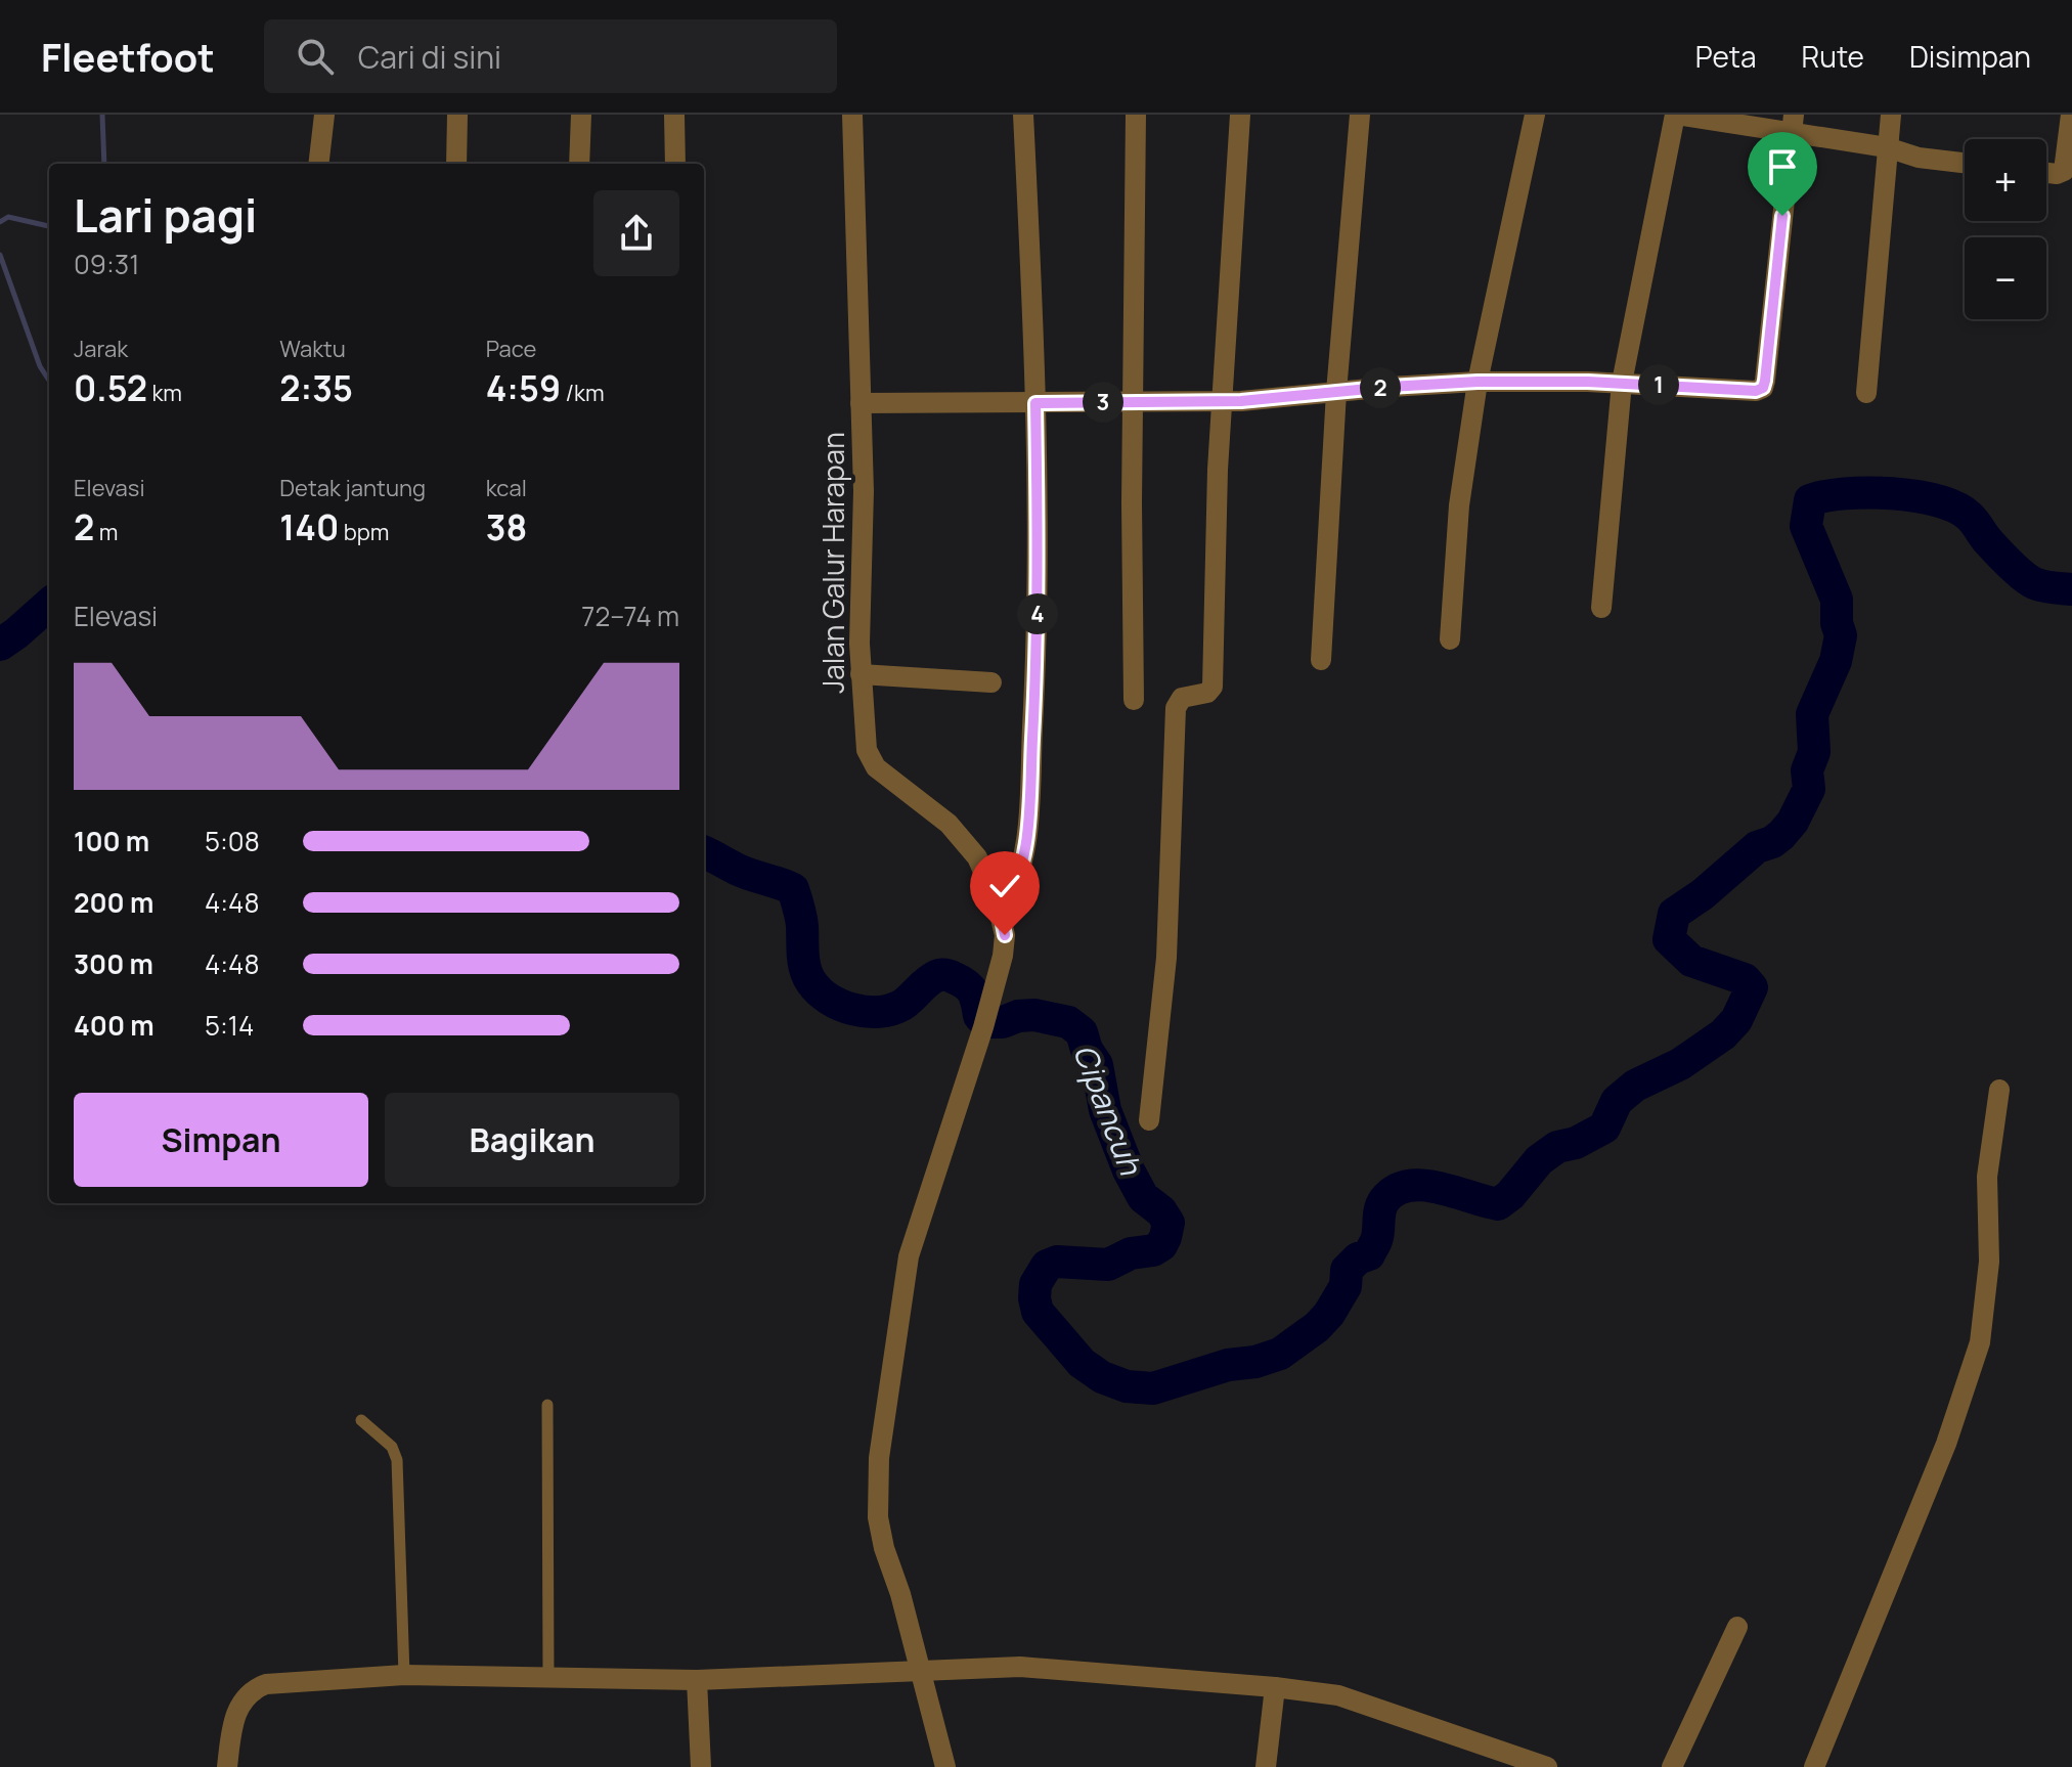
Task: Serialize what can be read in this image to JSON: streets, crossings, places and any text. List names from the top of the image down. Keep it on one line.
{"streets":{"street":["Jalan Galur Harapan"]},"water":["Cipancuh"],"page":{"header":"Fleetfoot","search":"Cari di sini","nav":["Peta","Rute","Disimpan"],"map_buttons":["+","−"],"heading":["Lari pagi","09:31"],"stats":[["Jarak","0.52 km"],["Waktu","2:35"],["Pace","4:59 /km"],["Elevasi","2 m"],["Detak jantung","140 bpm"],["kcal","38"]],"pins":["1","2","3","4"],"chart":["Elevasi","72–74 m"],"list":[{"name":"100 m","note":"5:08"},{"name":"200 m","note":"4:48"},{"name":"300 m","note":"4:48"},{"name":"400 m","note":"5:14"}],"buttons":["Simpan","Bagikan"]}}
